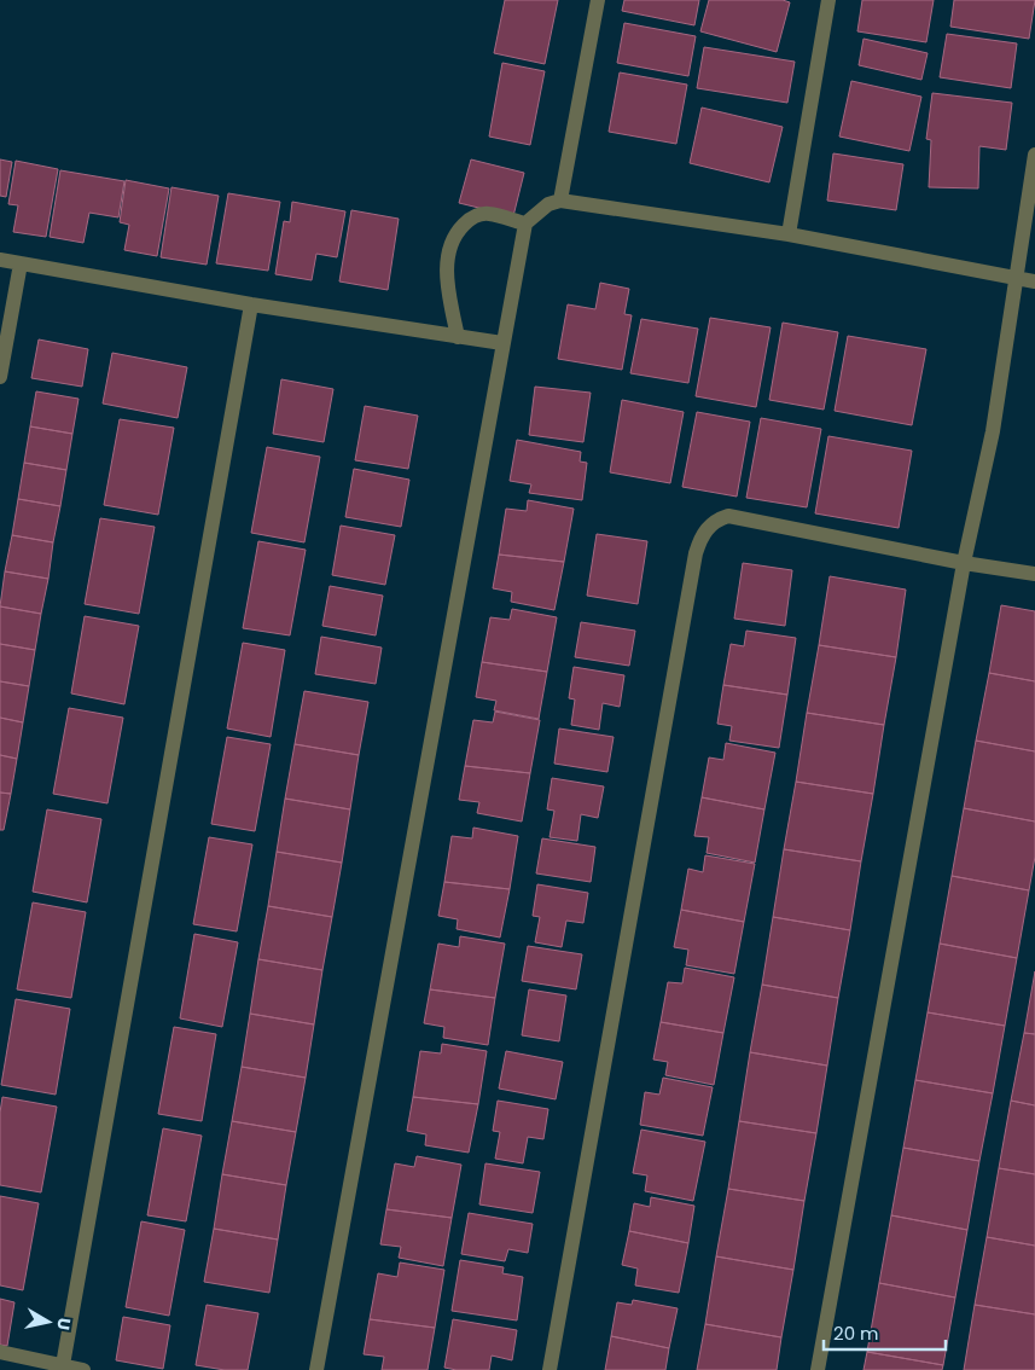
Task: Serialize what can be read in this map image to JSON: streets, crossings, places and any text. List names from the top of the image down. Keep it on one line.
{"scale_bar":"20 m","north":"right"}
